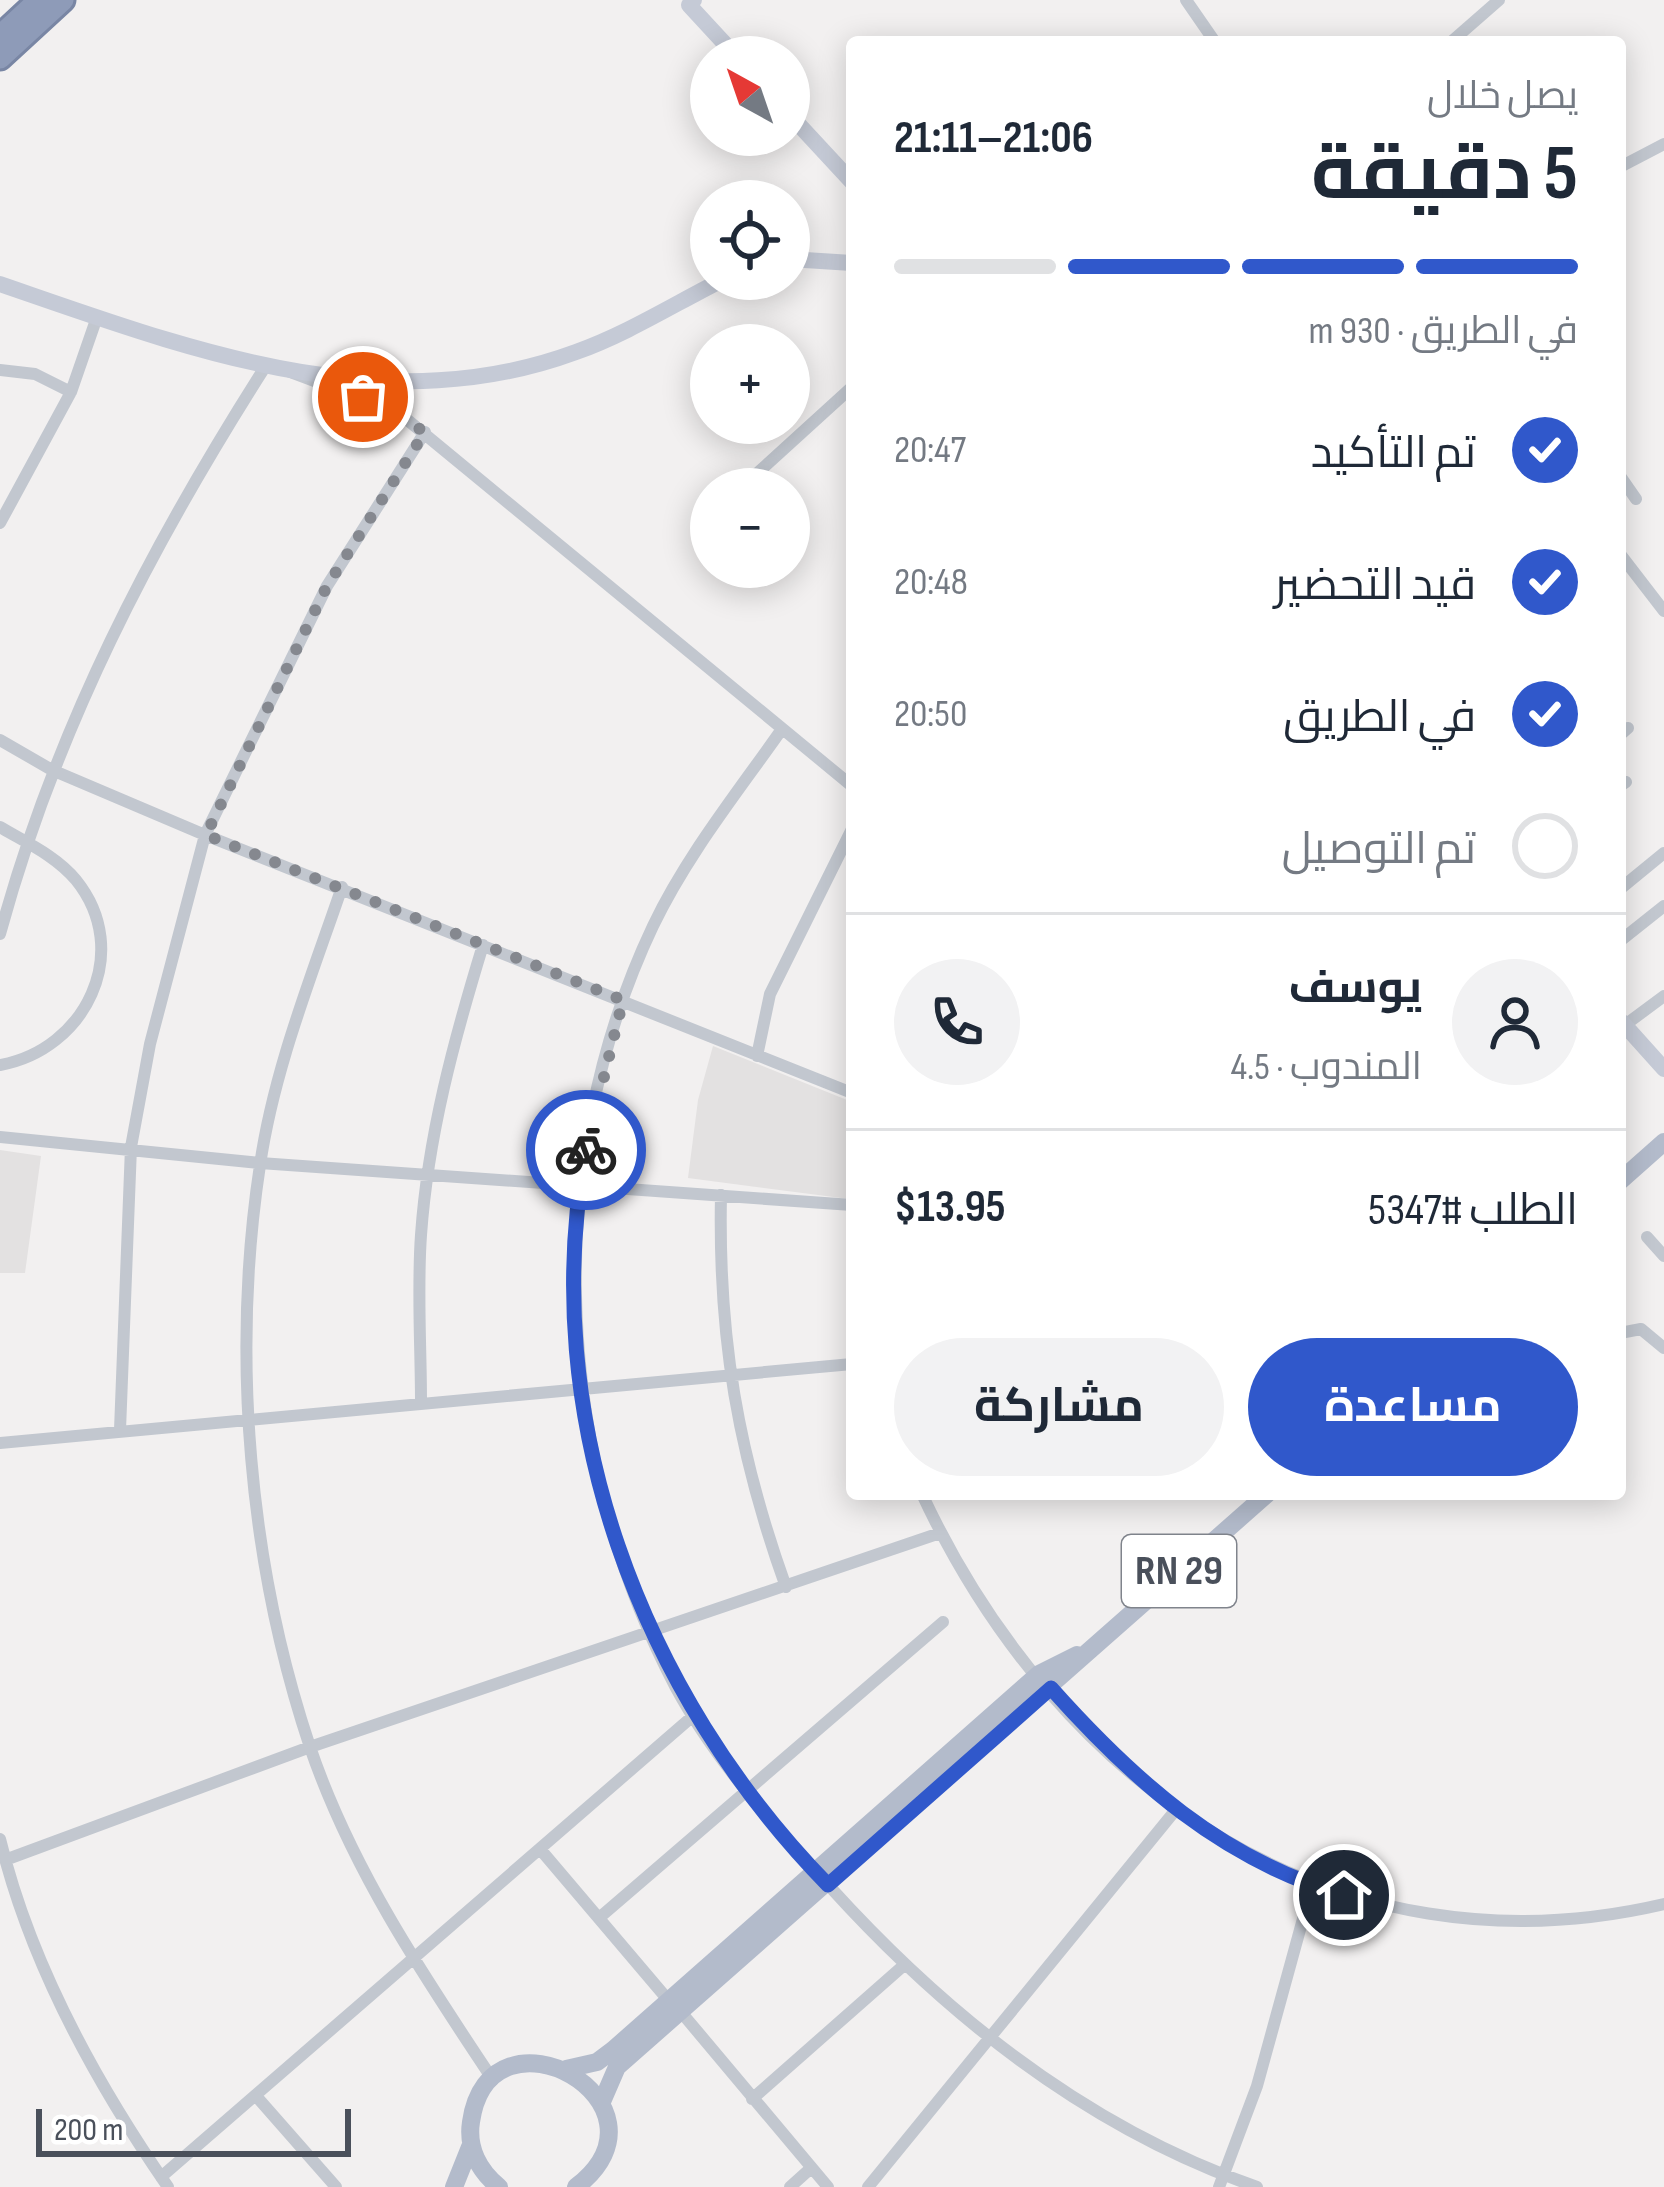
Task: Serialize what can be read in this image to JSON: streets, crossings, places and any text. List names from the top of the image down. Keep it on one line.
{"streets":{"main road":["RN 29"]},"scale_bar":"200 m","north":"top left","page":{"map_buttons":["+","−"],"heading":["5 دقيقة","يصل خلال","21:06–21:11"],"panel":["يوسف","المندوب · 4.5","الطلب #5347","$13.95"],"bar":"في الطريق · 930 m","list":[["تم التأكيد","20:47"],["قيد التحضير","20:48"],["في الطريق","20:50"],"تم التوصيل"],"buttons":["مساعدة","مشاركة"],"scale":"200 m"}}
